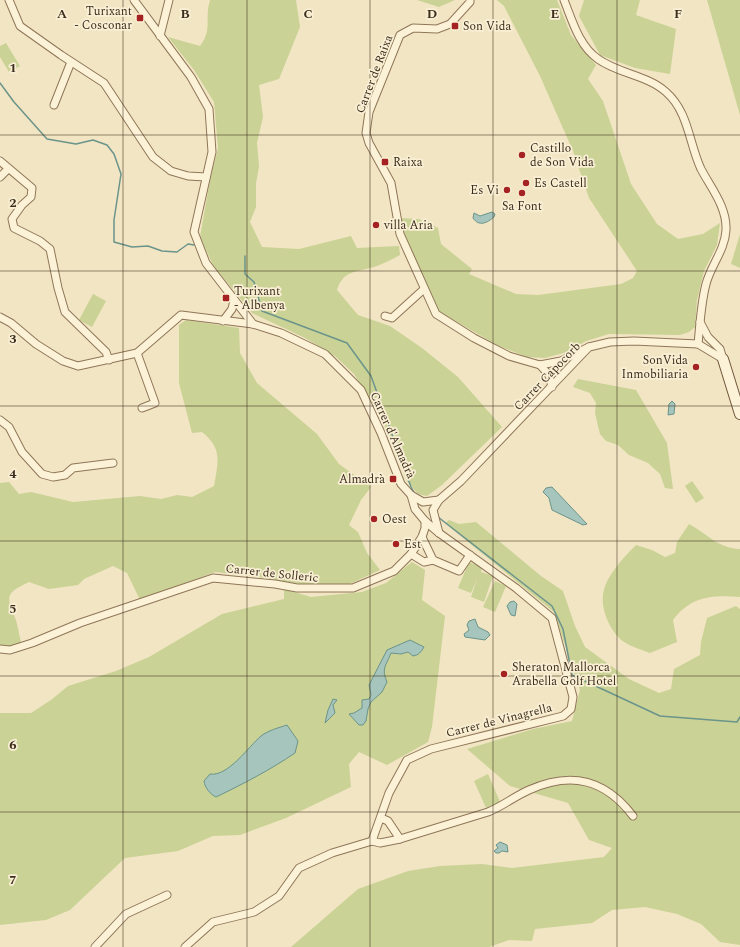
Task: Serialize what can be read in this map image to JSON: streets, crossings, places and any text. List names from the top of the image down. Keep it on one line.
{"streets":{"street":["Carrer de Raixa","Carrer Capocorb","Carrer d'Almadrà","Carrer de Solleric","Carrer de Vinagrella"]},"crossings":[["Carrer de Raixa","Carrer Capocorb"],["Carrer d'Almadrà","Carrer de Solleric"],["Carrer d'Almadrà","Carrer de Vinagrella"],["Carrer de Solleric","Carrer de Vinagrella"]],"places":{"transit":["Turixant - Cosconar","Son Vida","Raixa","Turixant - Albenya","Almadrà"],"other":["Castillo de Son Vida","Es Castell","Es Vi","Sa Font","villa Aria","SonVida Inmobiliaria","Oest","Est","Sheraton Mallorca Arabella Golf Hotel"]},"grid":{"columns":["A","B","C","D","E","F"],"rows":["1","2","3","4","5","6","7"]}}
